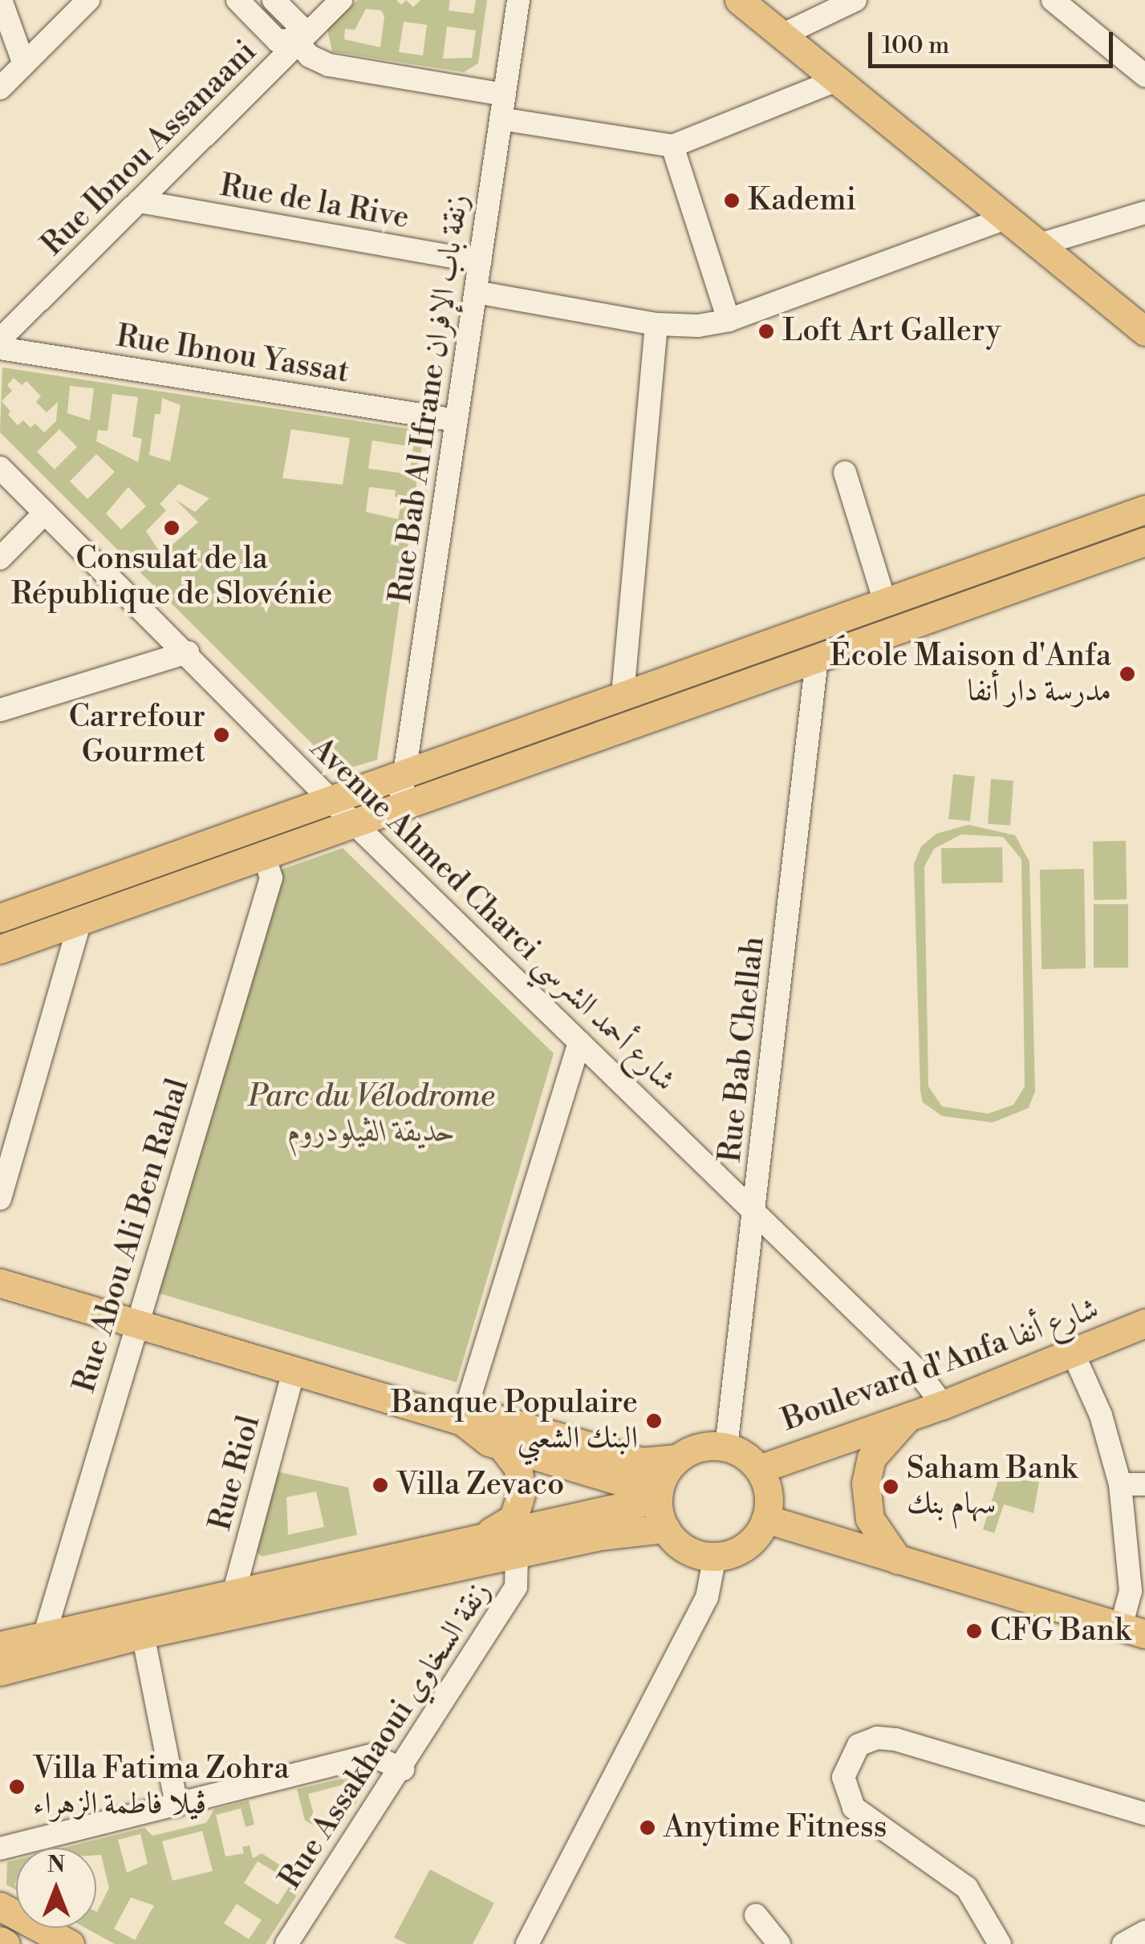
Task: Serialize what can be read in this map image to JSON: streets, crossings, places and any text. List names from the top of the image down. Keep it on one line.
{"streets":{"main road":["Boulevard d'Anfa شارع أنفا"],"street":["Rue Ibnou Assanaani","Rue de la Rive","Rue Ibnou Yassat","Rue Bab Al Ifrane زنقة باب الإفران","Avenue Ahmed Charci شارع أحمد الشرسي","Rue Bab Chellah","Rue Abou Ali Ben Rahal","Rue Riol","Rue Assakhaoui زنقة السخاوي"]},"crossings":[["Rue Ibnou Assanaani","Rue de la Rive"],["Rue de la Rive","Rue Bab Al Ifrane زنقة باب الإفران"],["Rue Ibnou Yassat","Rue Bab Al Ifrane زنقة باب الإفران"],["Avenue Ahmed Charci شارع أحمد الشرسي","Rue Bab Chellah"],["Avenue Ahmed Charci شارع أحمد الشرسي","Boulevard d'Anfa شارع أنفا"],["Rue Bab Chellah","Boulevard d'Anfa شارع أنفا"]],"parks":["Parc du Vélodrome حديقة الڤيلودروم"],"places":["Kademi","Loft Art Gallery","Consulat de la République de Slovénie","École Maison d'Anfa مدرسة دار أنفا","Carrefour Gourmet","Banque Populaire البنك الشعبي","Villa Zevaco","Saham Bank سهام بنك","CFG Bank","Villa Fatima Zohra ڤيلا فاطمة الزهراء","Anytime Fitness"],"scale_bar":"100 m","north":"top"}
